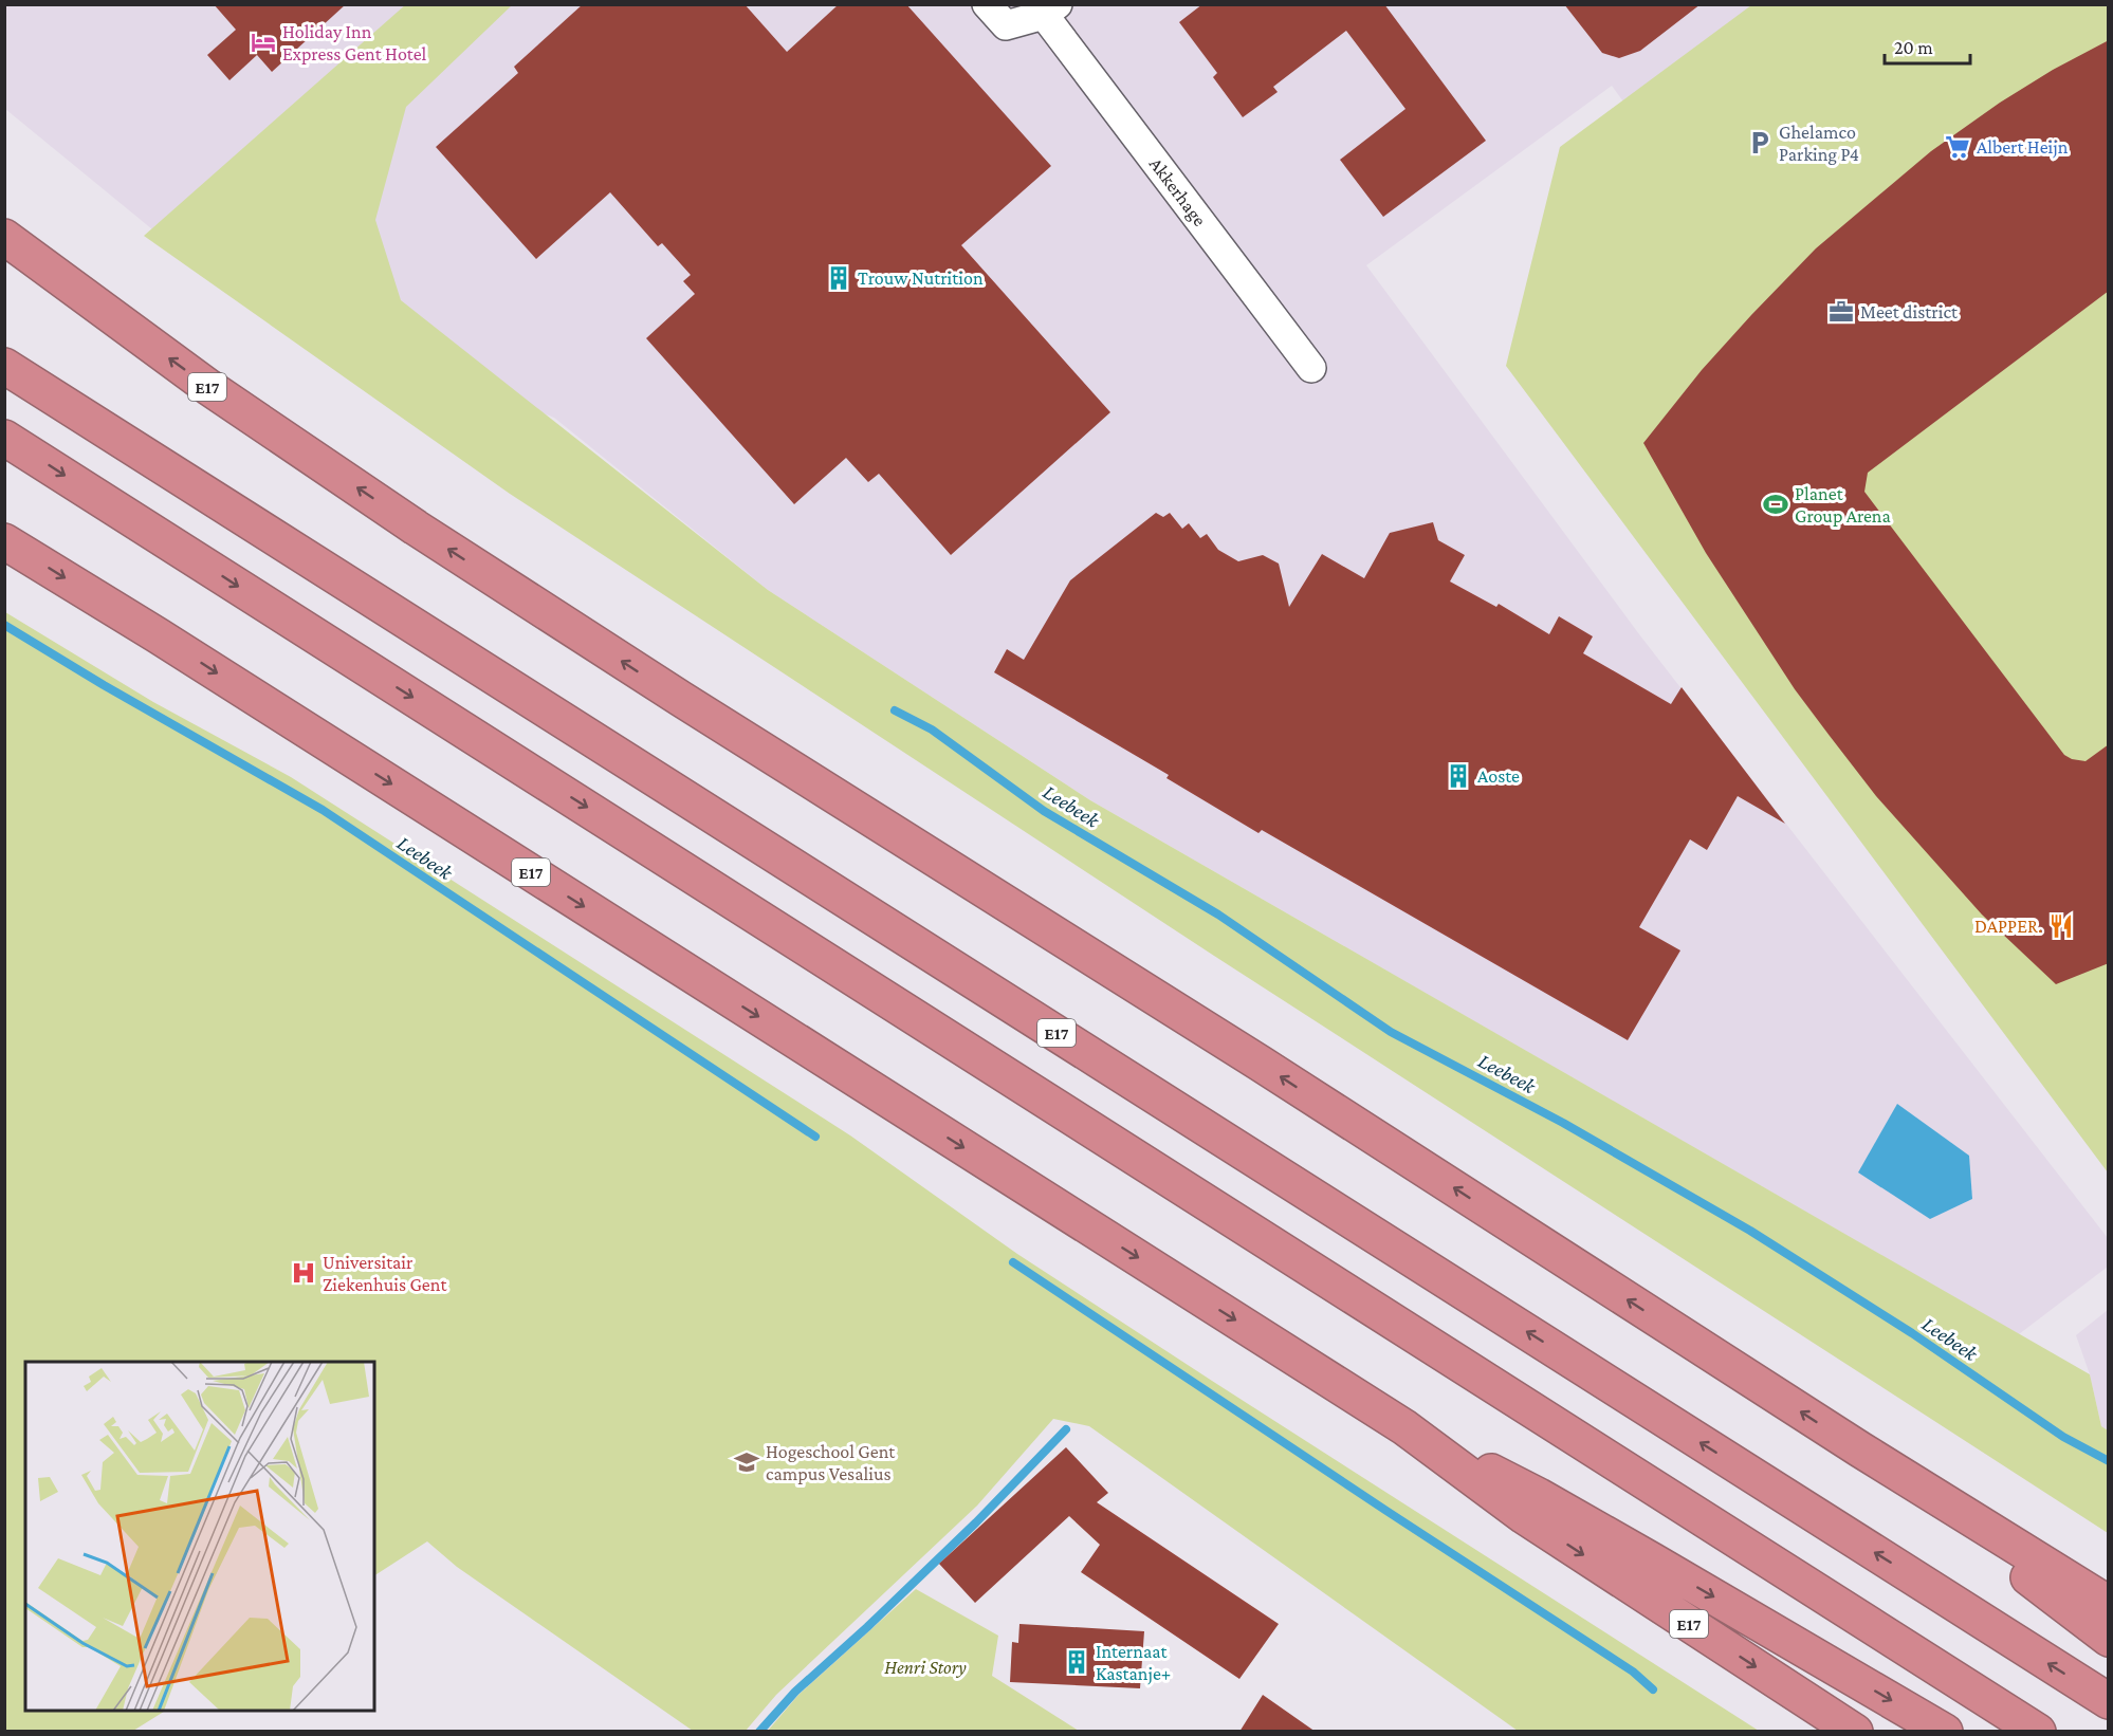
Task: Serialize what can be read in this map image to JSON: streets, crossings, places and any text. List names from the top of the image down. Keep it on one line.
{"streets":{"highway":["E17"],"street":["Akkerhage"]},"water":["Leebeek"],"parks":["Henri Story"],"places":{"hotel":["Holiday Inn Express Gent Hotel"],"parking":["Ghelamco Parking P4"],"supermarket":["Albert Heijn"],"building":["Trouw Nutrition","Aoste","Internaat Kastanje+"],"office":["Meet district"],"sports":["Planet Group Arena"],"restaurant":["DAPPER."],"hospital":["Universitair Ziekenhuis Gent"],"school or university":["Hogeschool Gent campus Vesalius"]},"scale_bar":"20 m"}
